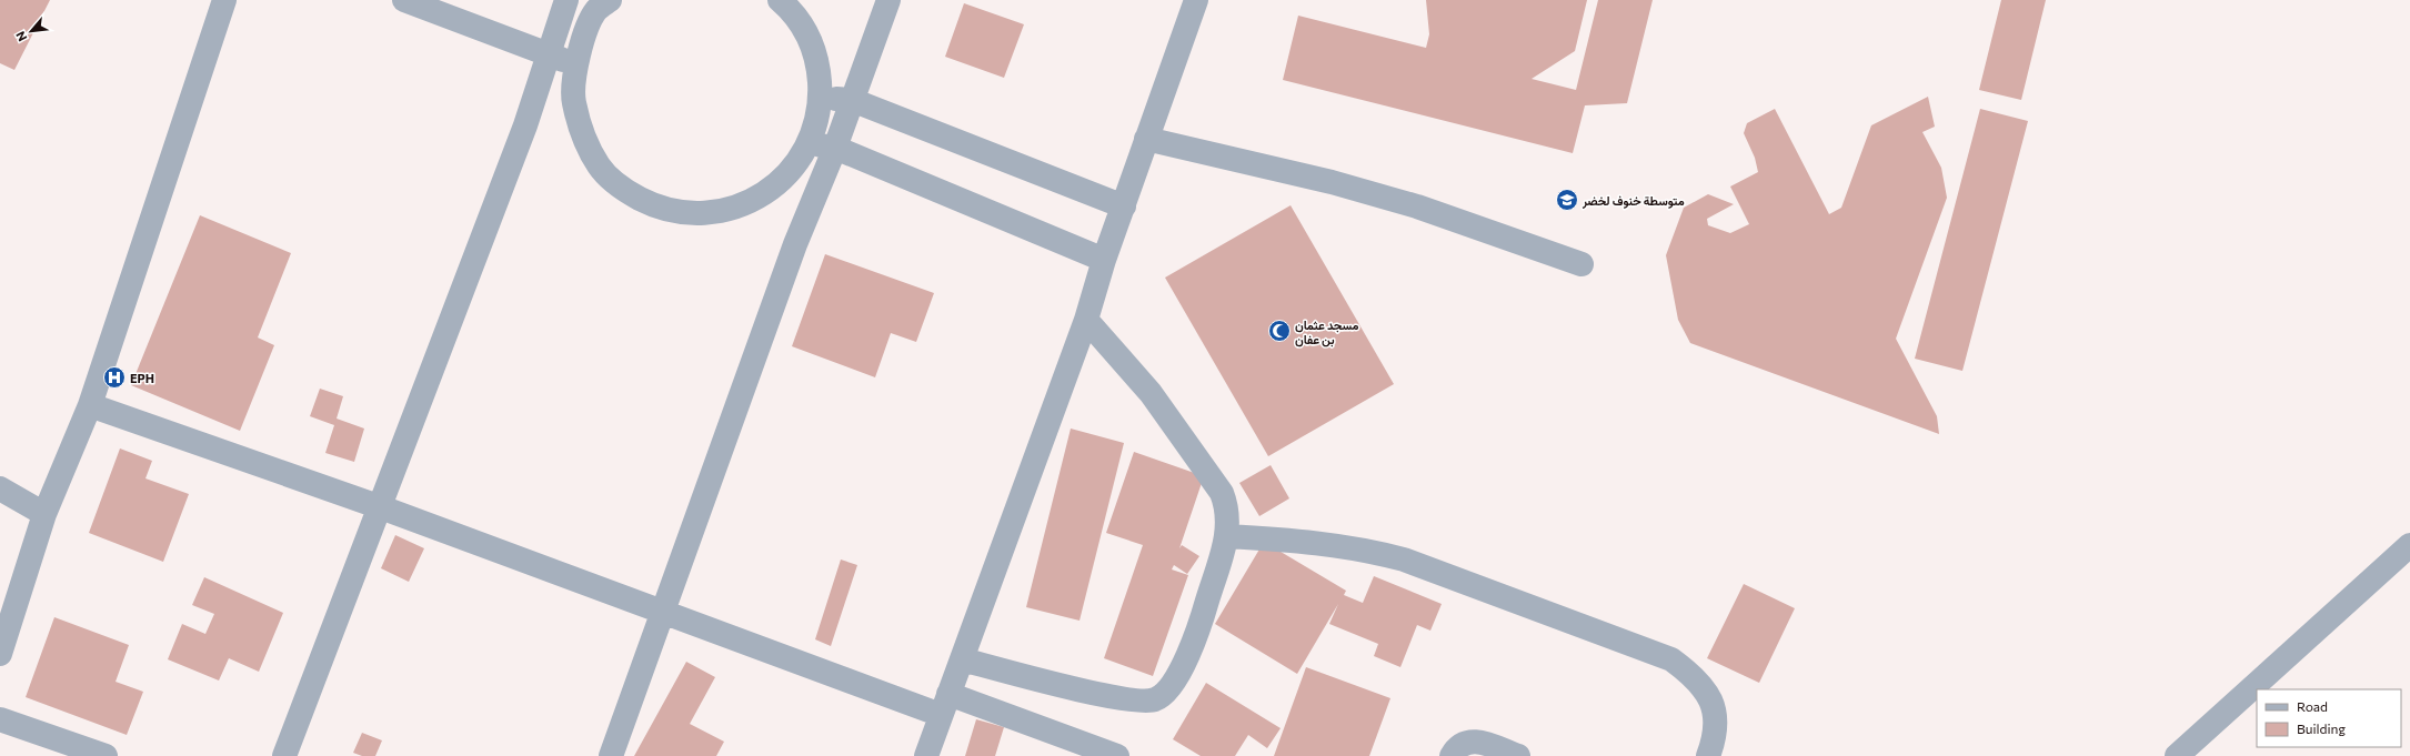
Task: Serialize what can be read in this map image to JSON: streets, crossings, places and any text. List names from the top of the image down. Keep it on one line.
{"places":{"school or university":["متوسطة خنوف لخضر"],"mosque":["مسجد عثمان بن عفان"],"hospital":["EPH"]},"legend":["Road","Building"],"north":"bottom left"}
